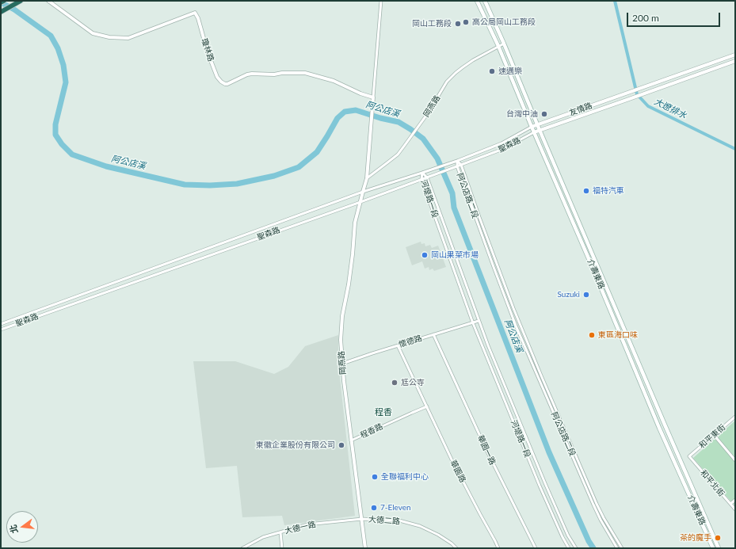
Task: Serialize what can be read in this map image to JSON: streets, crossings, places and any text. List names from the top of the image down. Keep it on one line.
{"streets":{"main road":["介壽東路"],"street":["瓊林路","岡燕路","友情路","聖森路","阿公店路二段","河堤路一段","懷德路","程香路","和平東街","華園一路","華園路","和平北街","大德二路","大德一路"]},"crossings":[["瓊林路","岡燕路"],["岡燕路","聖森路"],["岡燕路","介壽東路"],["岡燕路","懷德路"],["岡燕路","程香路"],["岡燕路","大德二路"],["岡燕路","大德一路"],["友情路","聖森路"],["友情路","介壽東路"],["聖森路","阿公店路二段"],["聖森路","河堤路一段"],["聖森路","介壽東路"],["河堤路一段","懷德路"],["懷德路","華園一路"],["懷德路","華園路"],["程香路","華園路"],["和平東街","和平北街"],["大德二路","大德一路"]],"districts":["程香"],"water":["大遼排水","阿公店溪"],"places":["高公局岡山工務段","岡山工務段","速邁樂","台灣中油","福特汽車","岡山果菜市場","Suzuki","東區海口味","尪公寺","東徽企業股份有限公司","全聯福利中心","7-Eleven","茶的魔手"],"scale_bar":"200 m","north":"left"}
